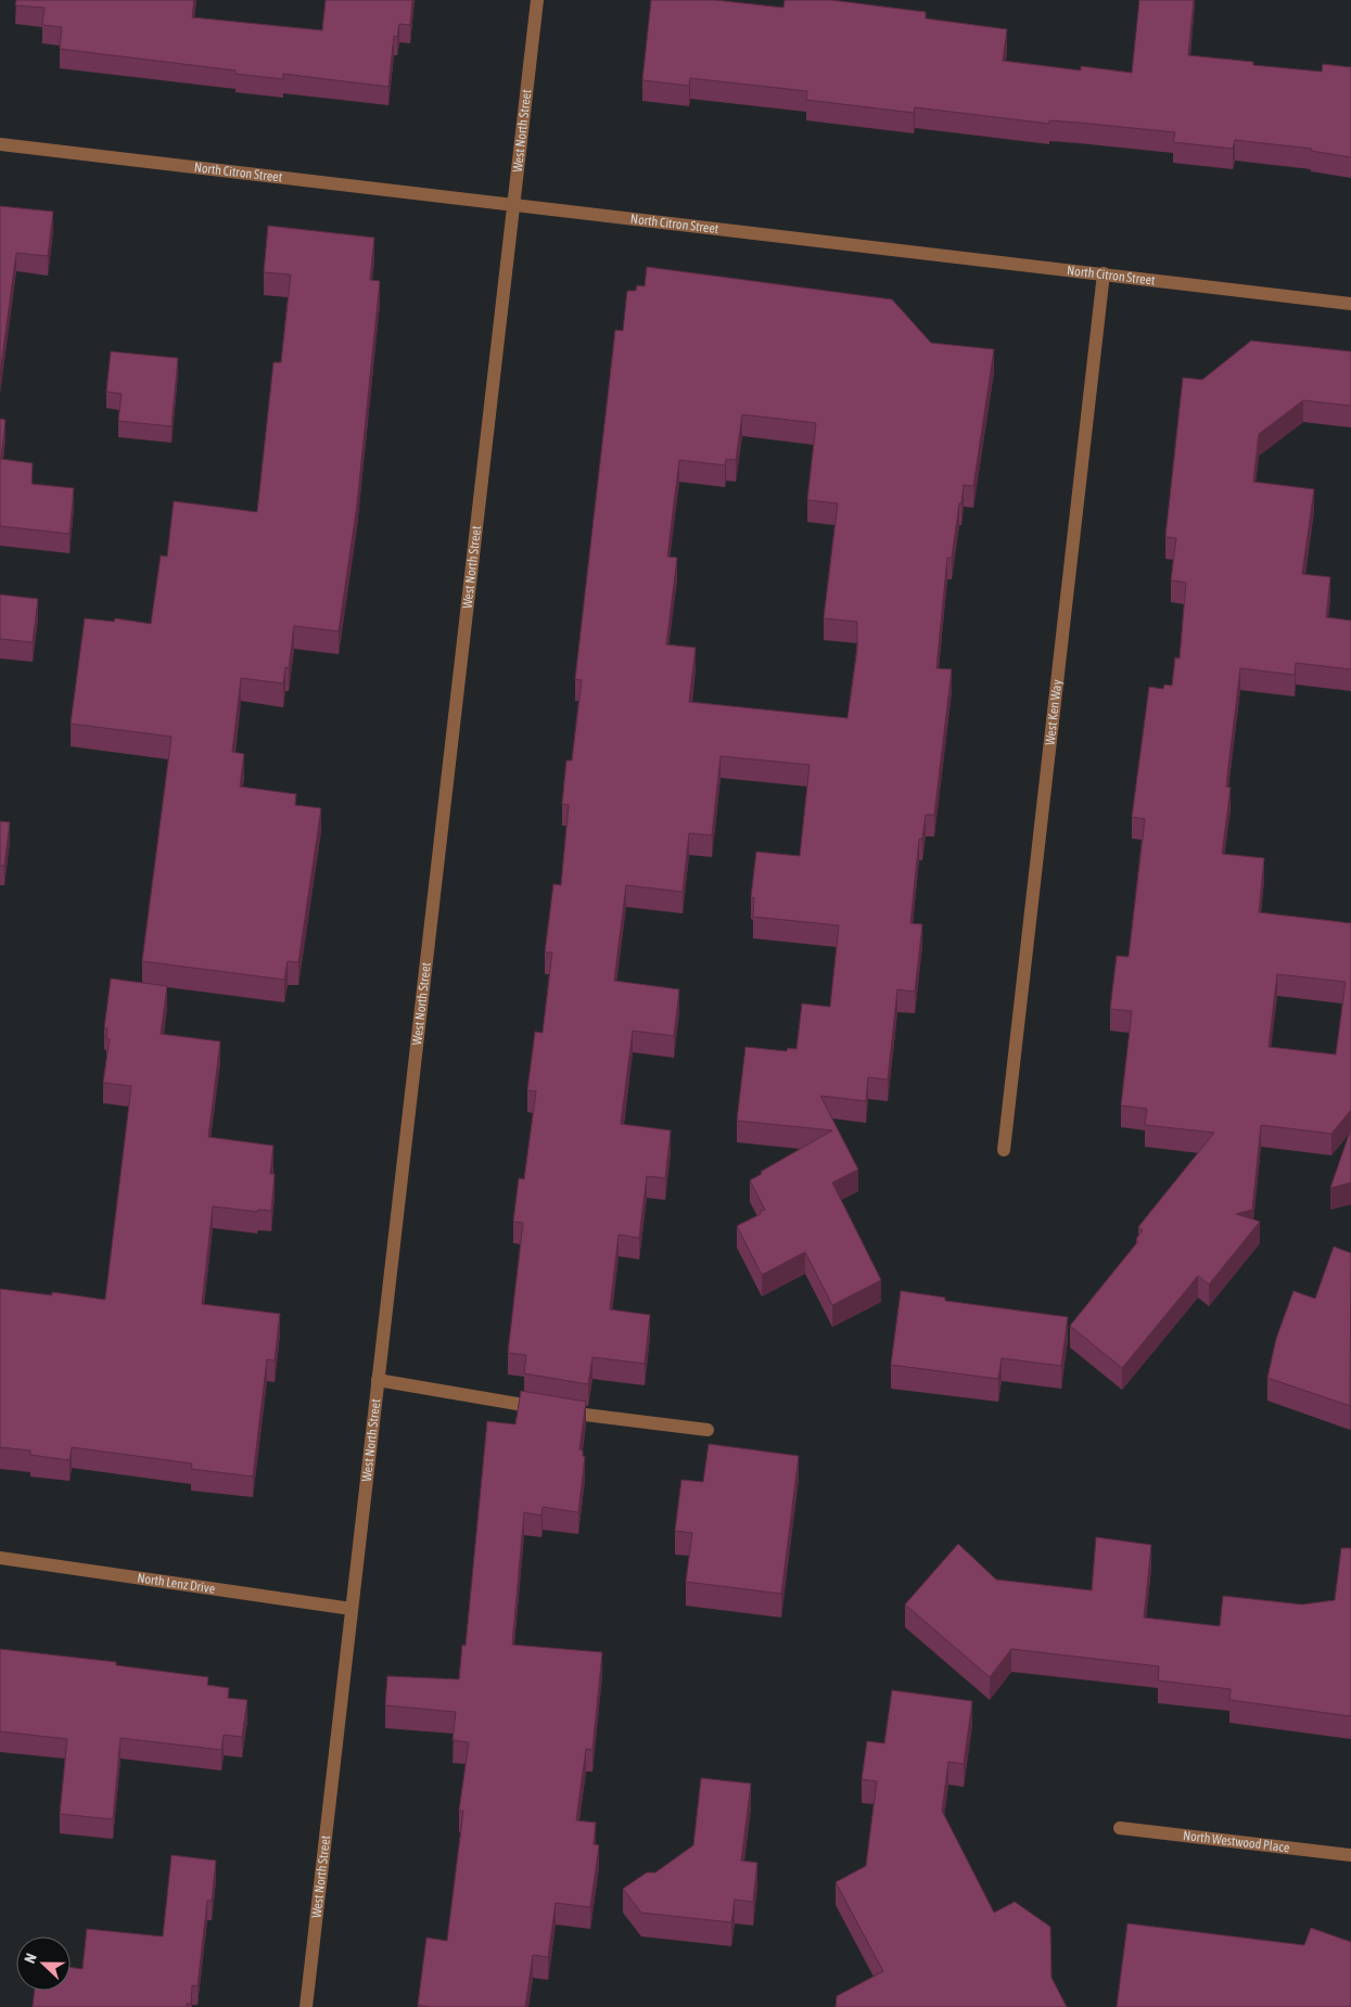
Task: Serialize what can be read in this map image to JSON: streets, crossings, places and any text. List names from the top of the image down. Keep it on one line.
{"streets":{"street":["West North Street","North Citron Street","West Ken Way","North Lenz Drive","North Westwood Place"]},"crossings":[["West North Street","North Citron Street"],["West North Street","North Lenz Drive"],["North Citron Street","West Ken Way"]],"north":"left"}
